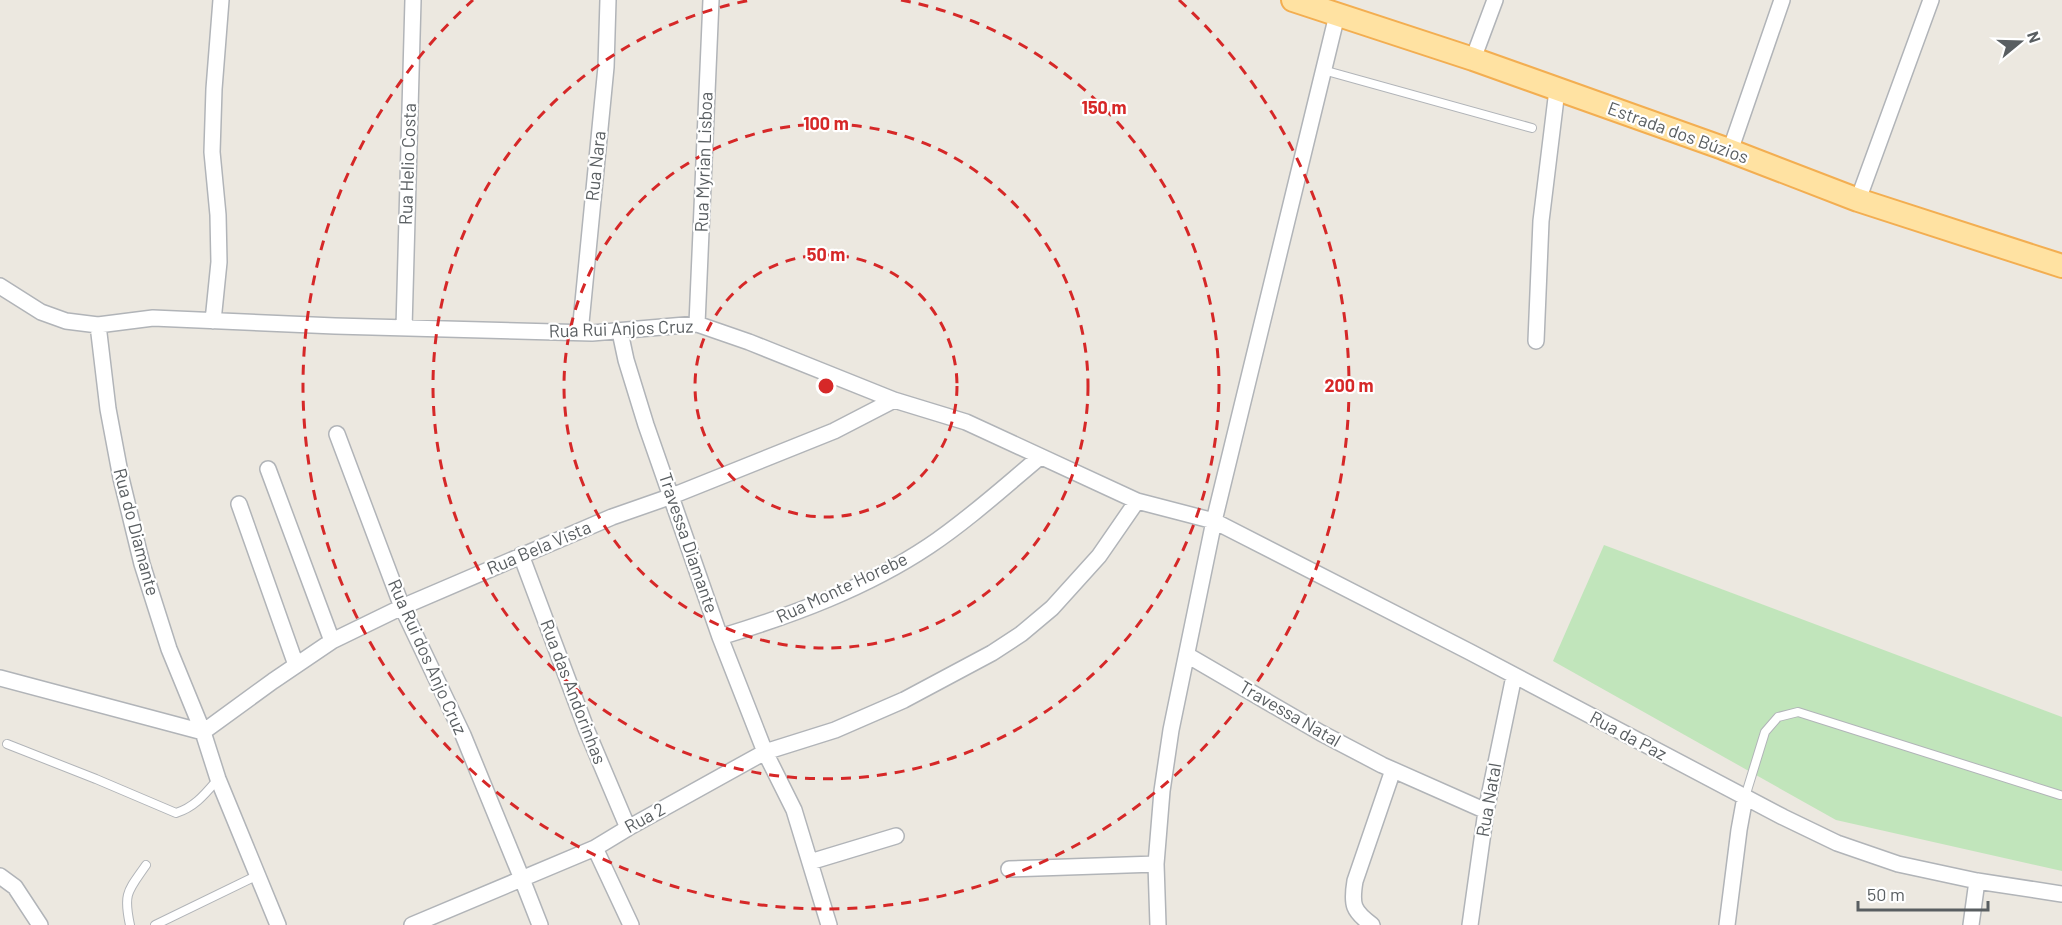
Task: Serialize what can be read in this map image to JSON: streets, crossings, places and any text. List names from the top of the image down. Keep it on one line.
{"streets":{"main road":["Estrada dos Búzios"],"street":["Rua Myrian Lisboa","Rua Helio Costa","Rua Nara","Rua Rui Anjos Cruz","Rua do Diamante","Travessa Diamante","Rua Bela Vista","Rua Monte Horebe","Rua Rui dos Anjo Cruz","Rua das Andorinhas","Travessa Natal","Rua da Paz","Rua Natal","Rua 2"]},"crossings":[["Rua Myrian Lisboa","Rua Rui Anjos Cruz"],["Rua Helio Costa","Rua Rui Anjos Cruz"],["Rua Nara","Rua Rui Anjos Cruz"],["Rua Rui Anjos Cruz","Rua do Diamante"],["Rua Rui Anjos Cruz","Travessa Diamante"],["Rua Rui Anjos Cruz","Rua Bela Vista"],["Rua Rui Anjos Cruz","Rua Monte Horebe"],["Rua Rui Anjos Cruz","Rua da Paz"],["Rua Rui Anjos Cruz","Rua 2"],["Rua do Diamante","Rua Bela Vista"],["Travessa Diamante","Rua Bela Vista"],["Travessa Diamante","Rua Monte Horebe"],["Travessa Diamante","Rua 2"],["Rua Bela Vista","Rua Rui dos Anjo Cruz"],["Rua Bela Vista","Rua das Andorinhas"],["Rua Rui dos Anjo Cruz","Rua 2"],["Rua das Andorinhas","Rua 2"],["Travessa Natal","Rua Natal"],["Rua da Paz","Rua Natal"]],"scale_bar":"50 m","north":"right","rings":["150 m","100 m","50 m","200 m"]}
